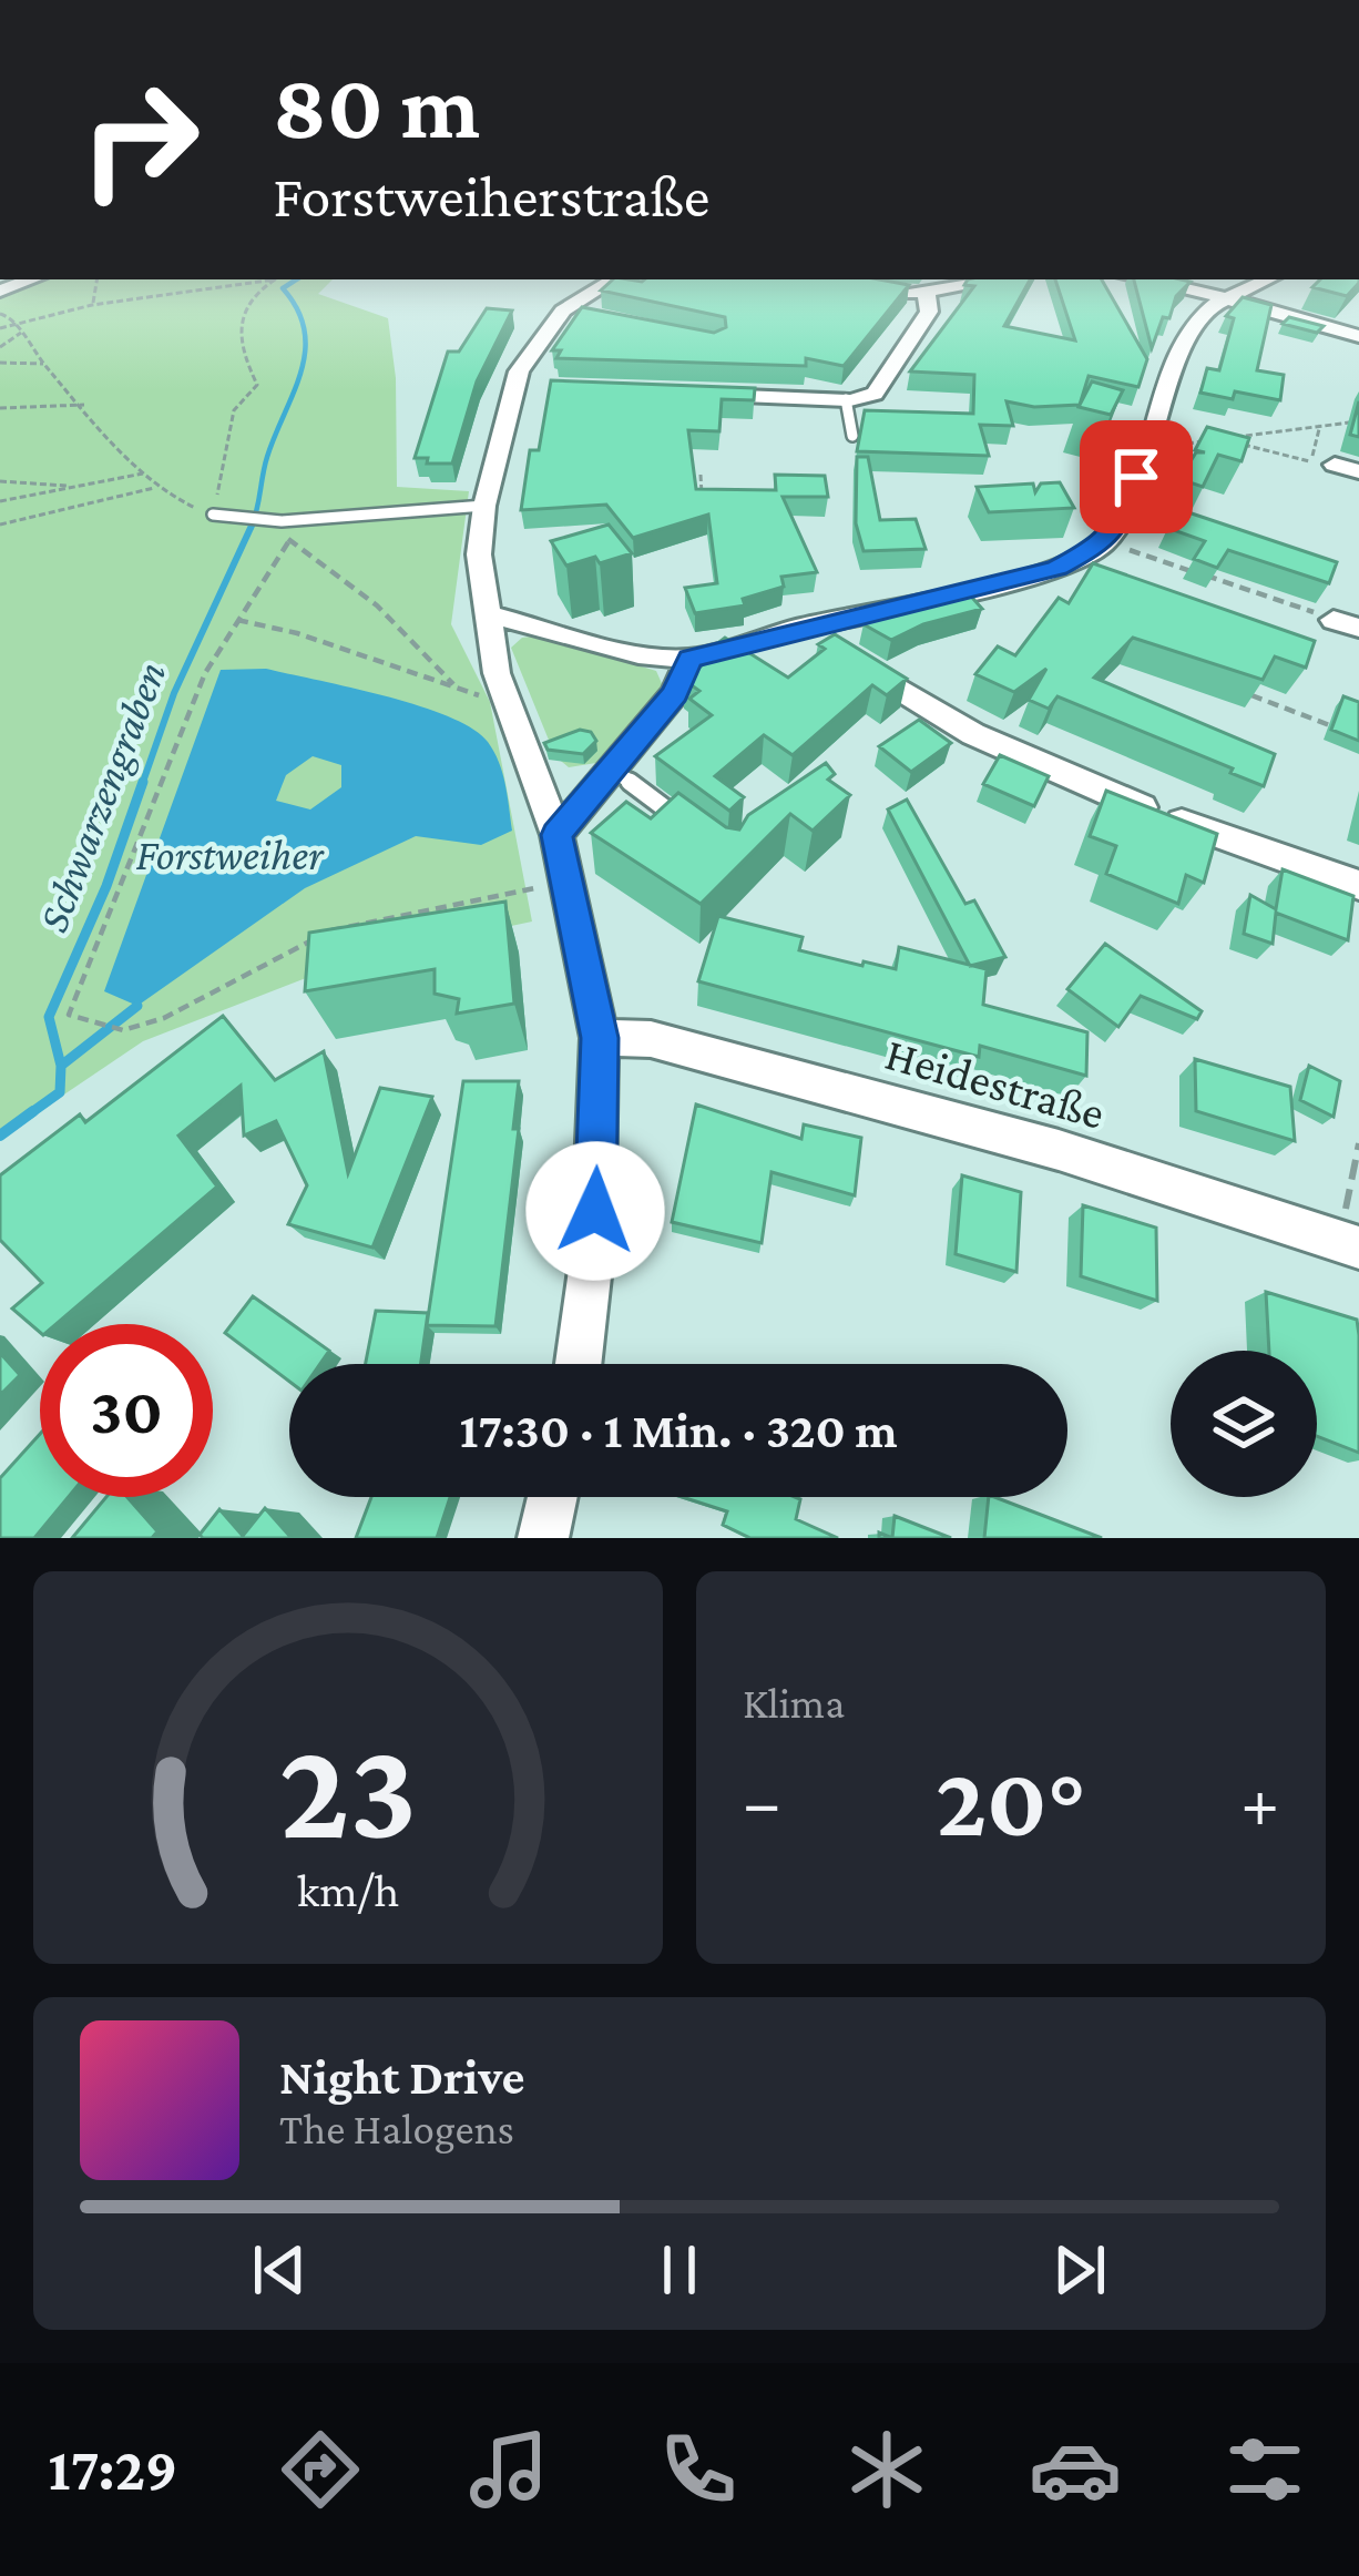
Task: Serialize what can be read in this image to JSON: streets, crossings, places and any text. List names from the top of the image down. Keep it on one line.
{"streets":{"street":["Heidestraße"]},"water":["Schwarzengraben","Forstweiher"],"page":{"turn":["80 m","Forstweiherstraße"],"limit":"30","trip":"17:30 · 1 Min. · 320 m","tile":"Klima","heat":["−","20°","+"],"song":["Night Drive","The Halogens"],"tabs":"17:29","gauge":["23","km/h"]}}
